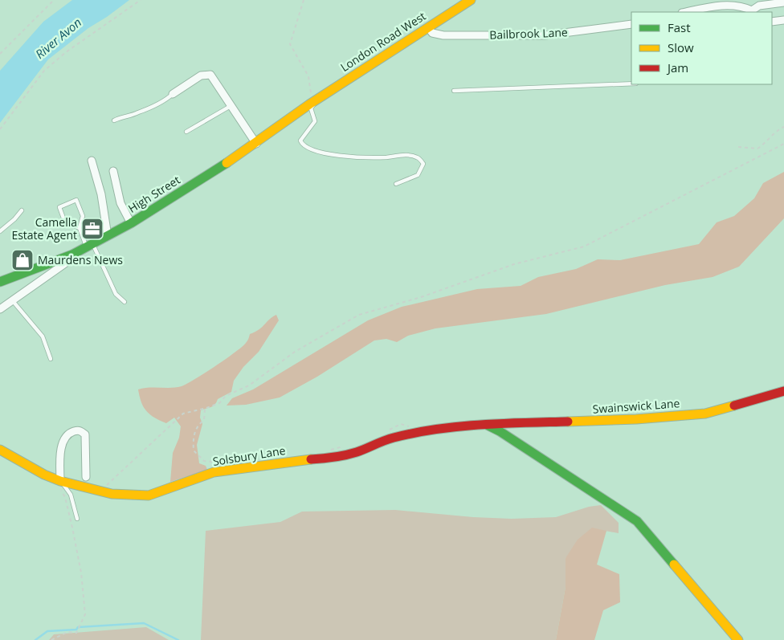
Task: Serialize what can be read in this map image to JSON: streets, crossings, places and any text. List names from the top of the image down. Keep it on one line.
{"streets":{"street":["Bailbrook Lane","London Road West","High Street","Swainswick Lane","Solsbury Lane"]},"crossings":[["Bailbrook Lane","London Road West"],["London Road West","High Street"],["Swainswick Lane","Solsbury Lane"]],"water":["River Avon"],"places":{"office":["Camella Estate Agent"],"shop":["Maurdens News"]},"legend":["Fast","Slow","Jam"]}
